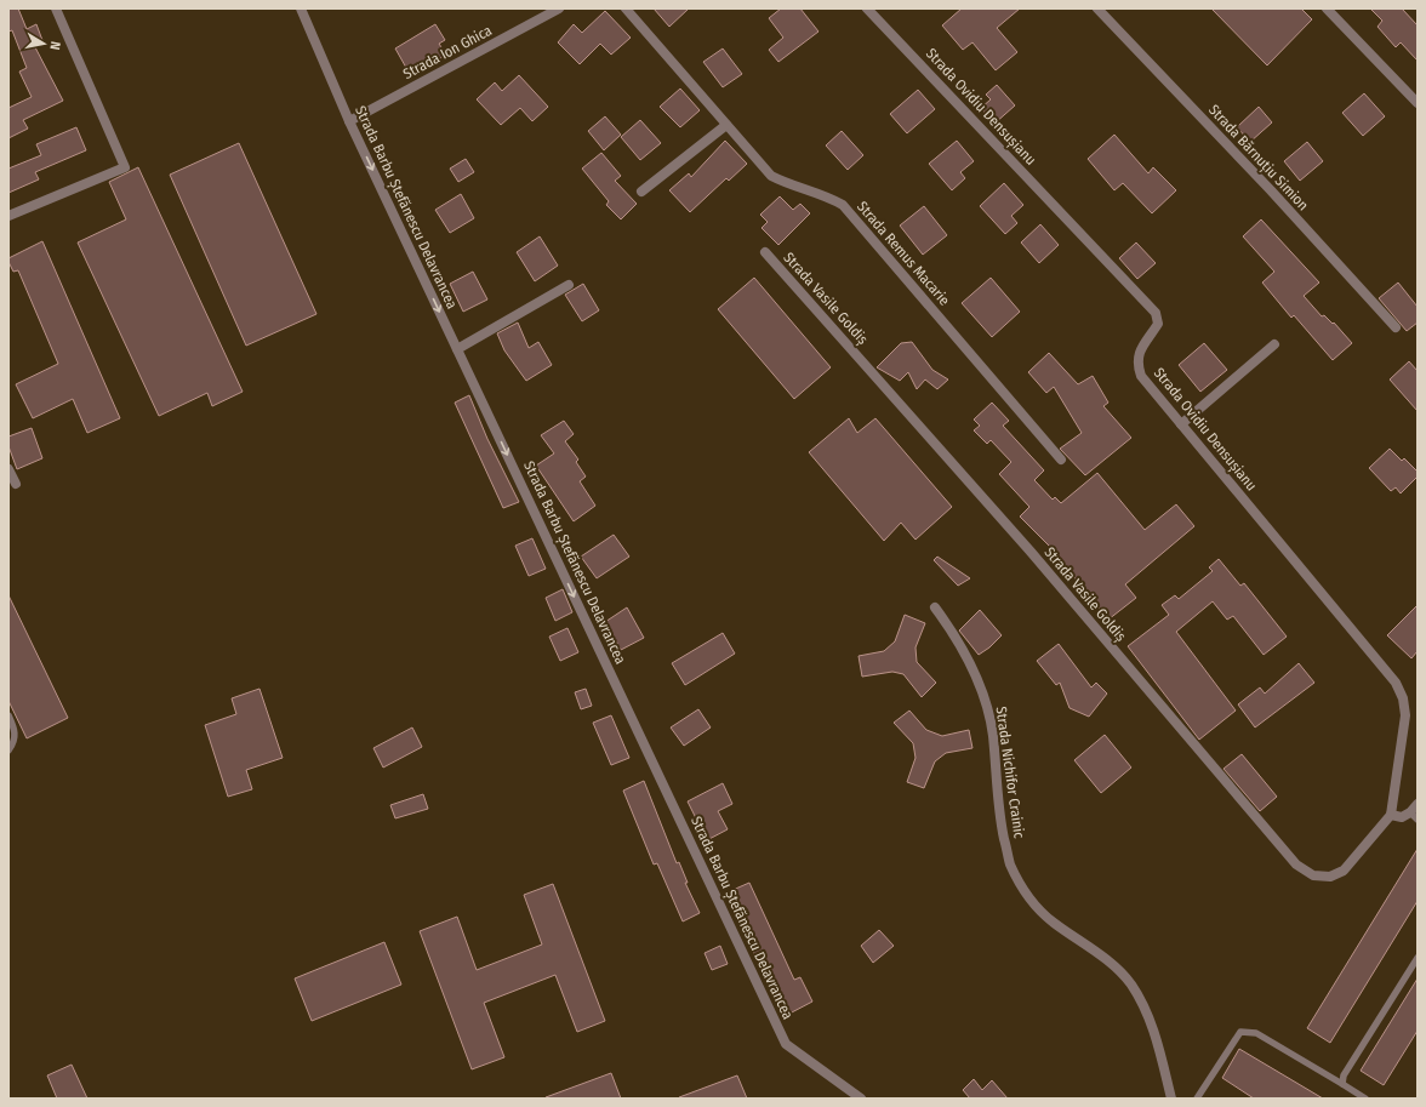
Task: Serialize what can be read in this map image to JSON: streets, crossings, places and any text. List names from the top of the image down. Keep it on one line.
{"streets":{"street":["Strada Ion Ghica","Strada Ovidiu Densușianu","Strada Bărnuțiu Simion","Strada Barbu Ștefănescu Delavrancea","Strada Remus Macarie","Strada Vasile Goldiș","Strada Nichifor Crainic"]},"crossings":[["Strada Ion Ghica","Strada Barbu Ștefănescu Delavrancea"],["Strada Ovidiu Densușianu","Strada Vasile Goldiș"]],"one_way":["Strada Barbu Ștefănescu Delavrancea"],"north":"right"}
